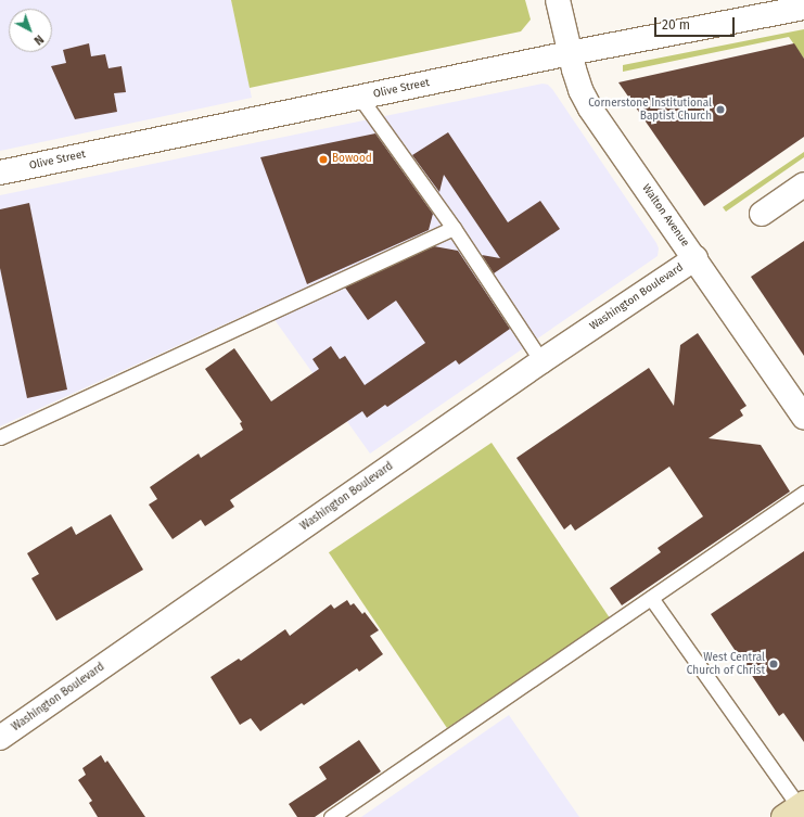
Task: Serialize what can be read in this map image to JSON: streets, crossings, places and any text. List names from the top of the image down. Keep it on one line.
{"streets":{"street":["Olive Street","Walton Avenue","Washington Boulevard"]},"crossings":[["Olive Street","Walton Avenue"],["Walton Avenue","Washington Boulevard"]],"places":["Cornerstone Institutional Baptist Church","Bowood","West Central Church of Christ"],"scale_bar":"20 m","north":"bottom right"}
